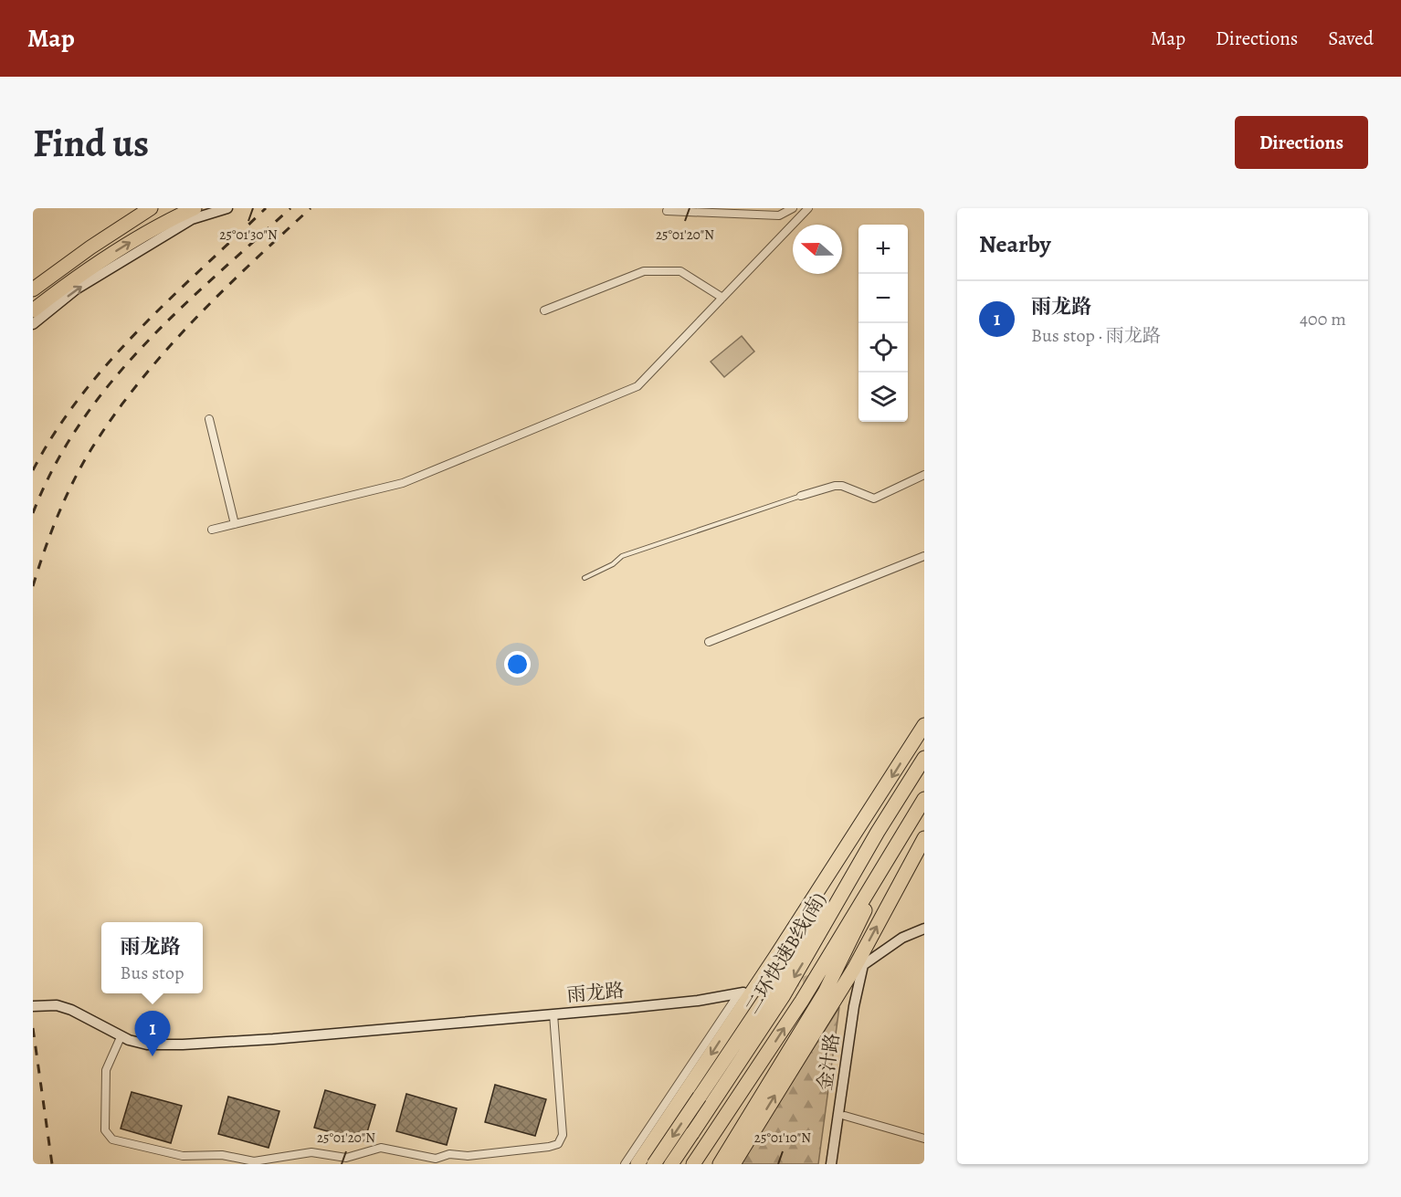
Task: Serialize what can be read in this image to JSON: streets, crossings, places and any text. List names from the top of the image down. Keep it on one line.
{"streets":{"highway":["二环快速B线(南)"],"street":["雨龙路","金汁路"]},"north":"left","page":{"header":"Map","nav":["Map","Directions","Saved"],"buttons":"Directions","title":"Find us","heading":"Nearby","map_buttons":["+","−"],"list":[{"mark":"1","name":"雨龙路","note":"Bus stop · 雨龙路","value":"400 m"}],"popup":["雨龙路","Bus stop"],"pins":"1"},"coordinates":["25°01'30\"N","25°01'20\"N","25°01'10\"N"]}
